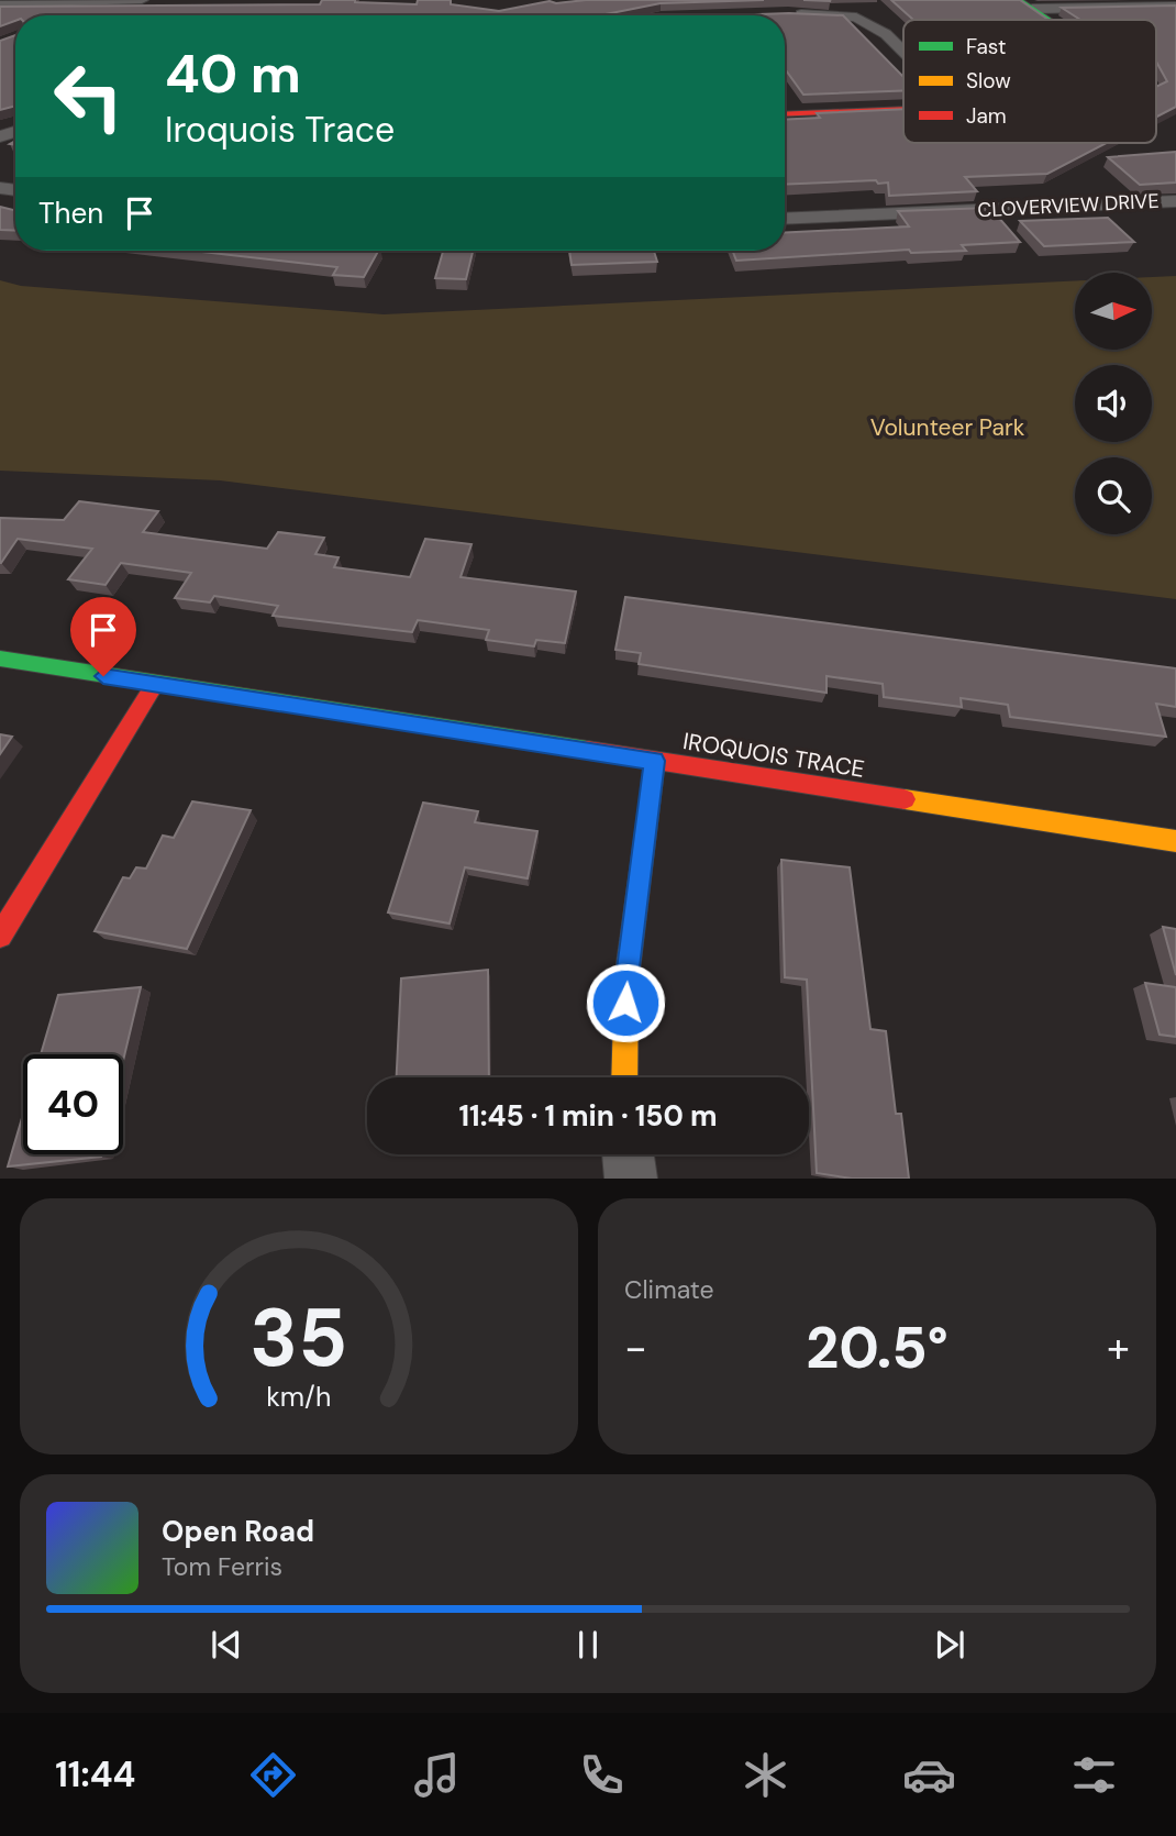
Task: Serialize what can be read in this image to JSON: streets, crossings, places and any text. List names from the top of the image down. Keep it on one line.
{"streets":{"street":["CLOVERVIEW DRIVE","IROQUOIS TRACE"]},"parks":["Volunteer Park"],"legend":["Fast","Slow","Jam"],"north":"right","page":{"turn":["40 m","Iroquois Trace"],"then":"Then","limit":"40","trip":"11:45 · 1 min · 150 m","tile":"Climate","heat":["−","20.5°","+"],"song":["Open Road","Tom Ferris"],"tabs":"11:44","gauge":["35","km/h"]}}
